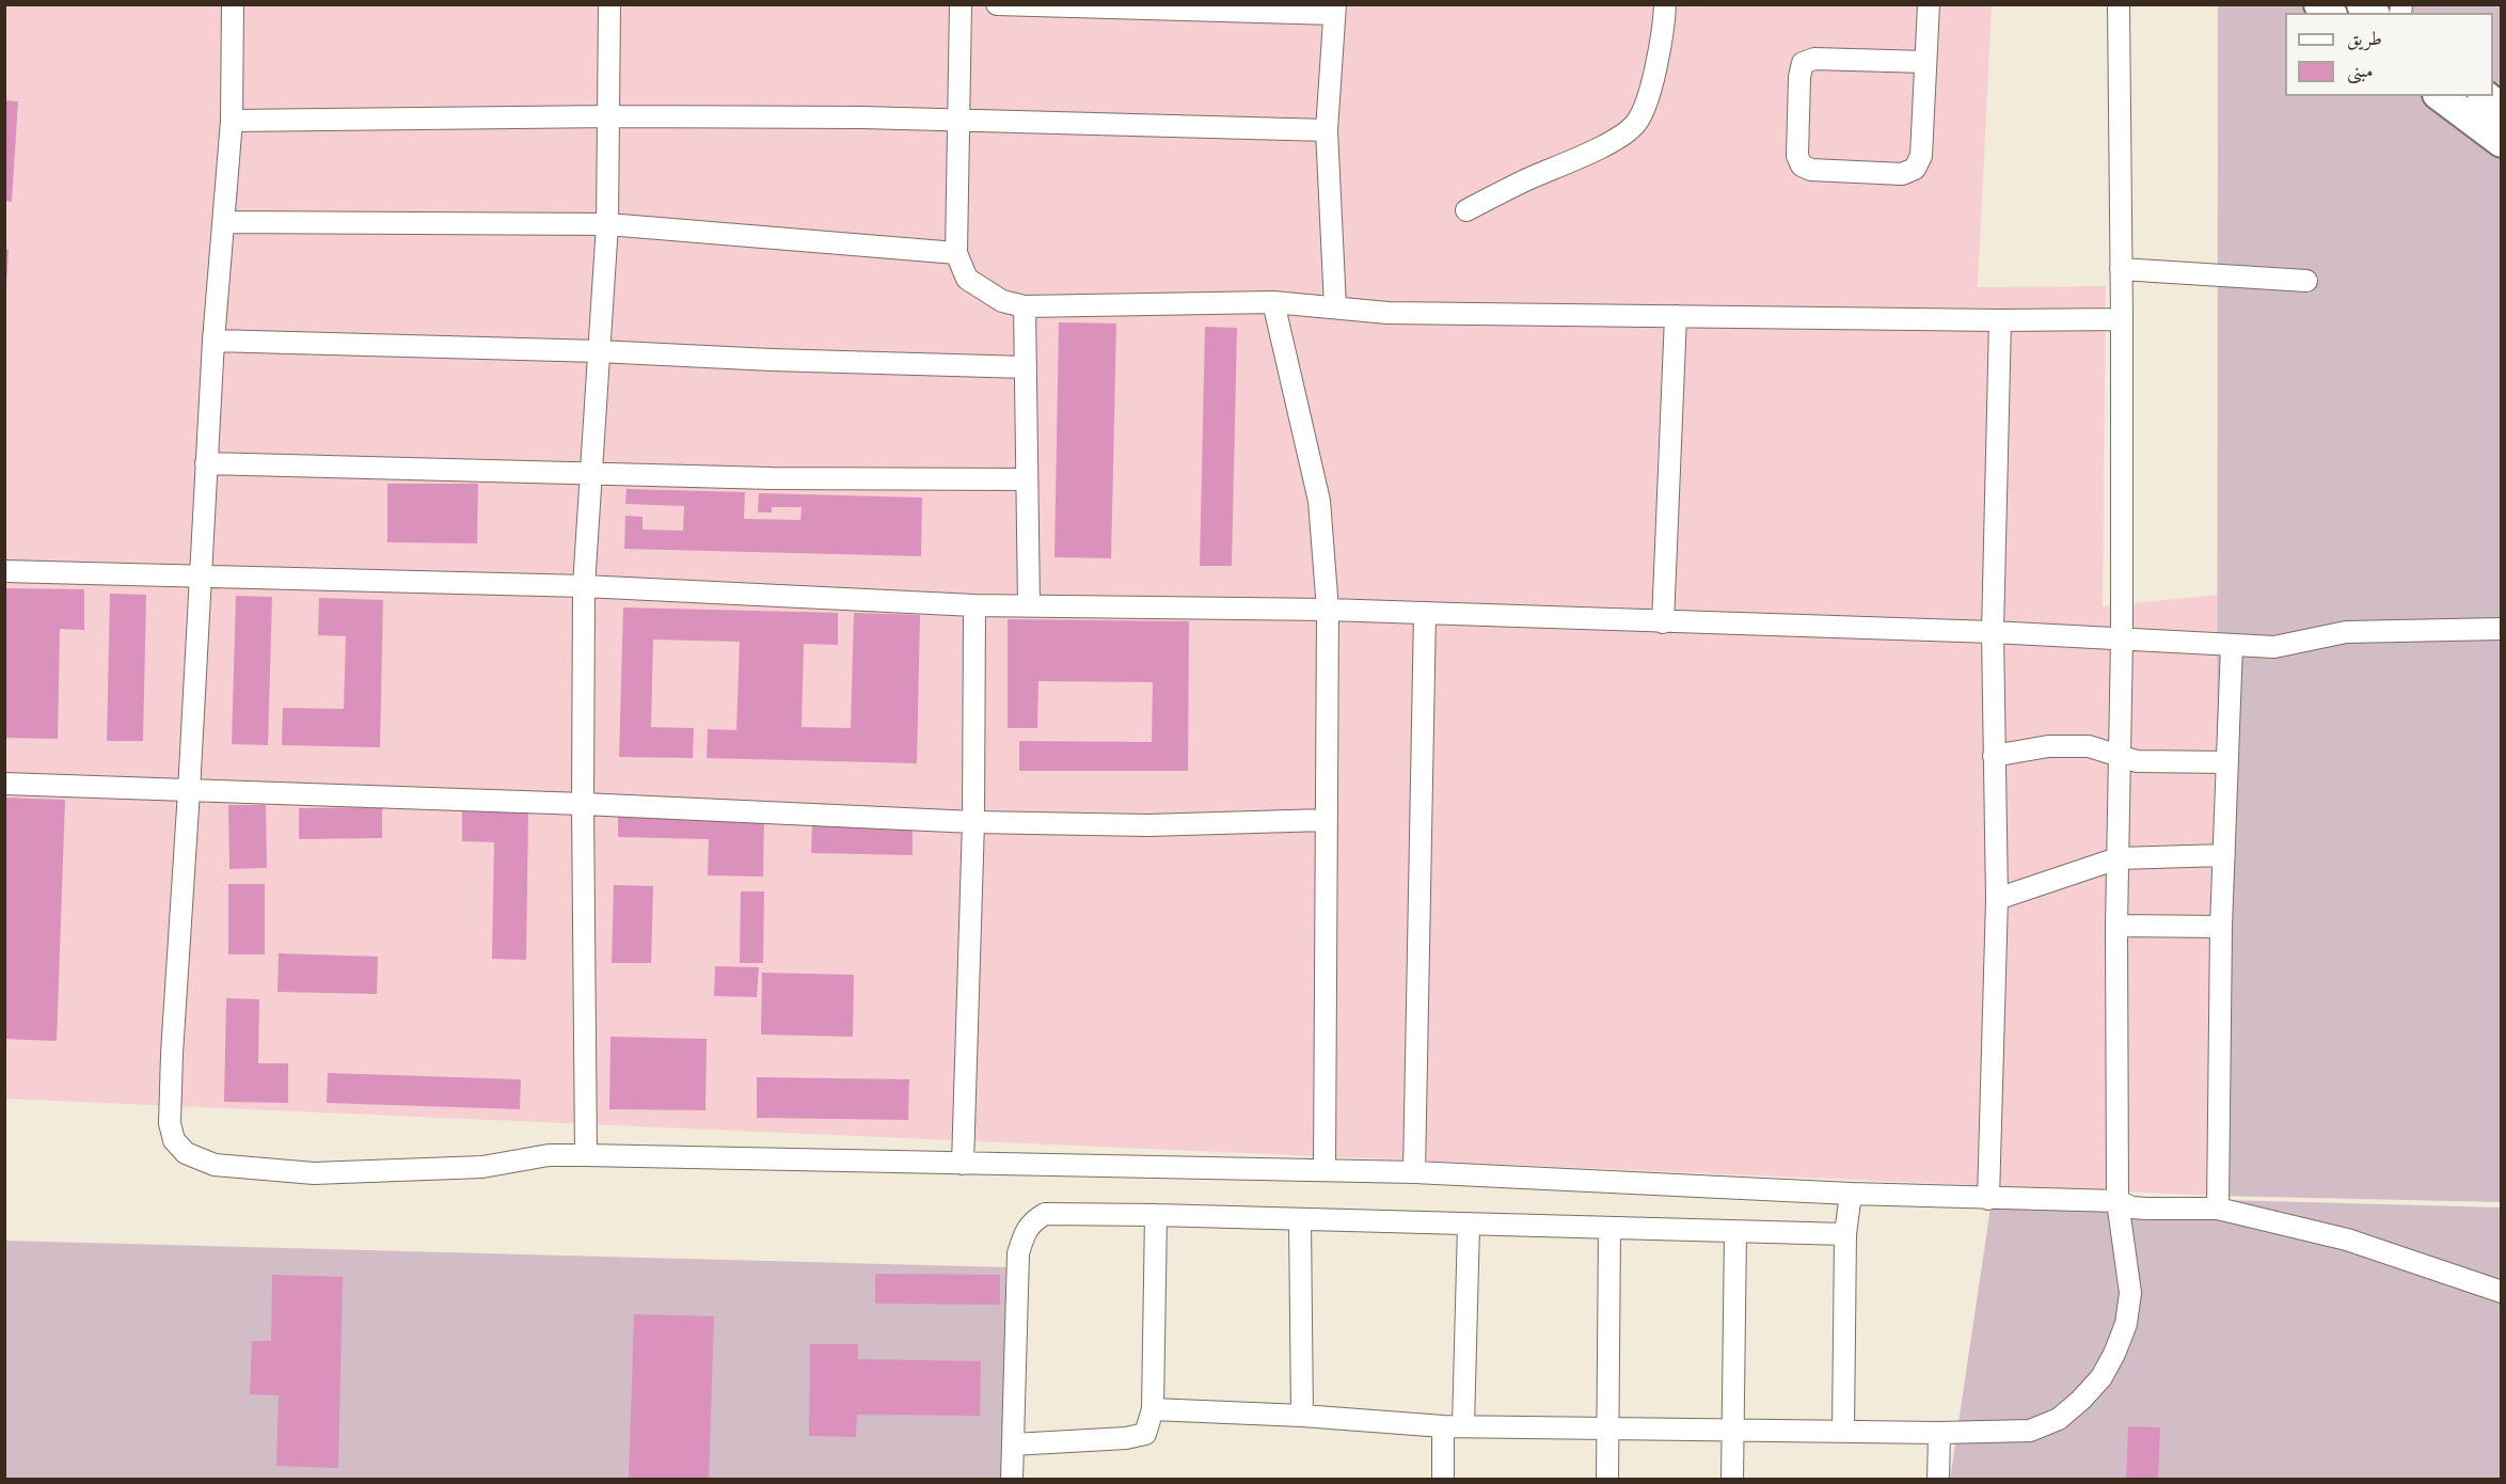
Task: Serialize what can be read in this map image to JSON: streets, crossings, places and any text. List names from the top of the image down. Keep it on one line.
{"legend":["طريق","مبنى"]}
